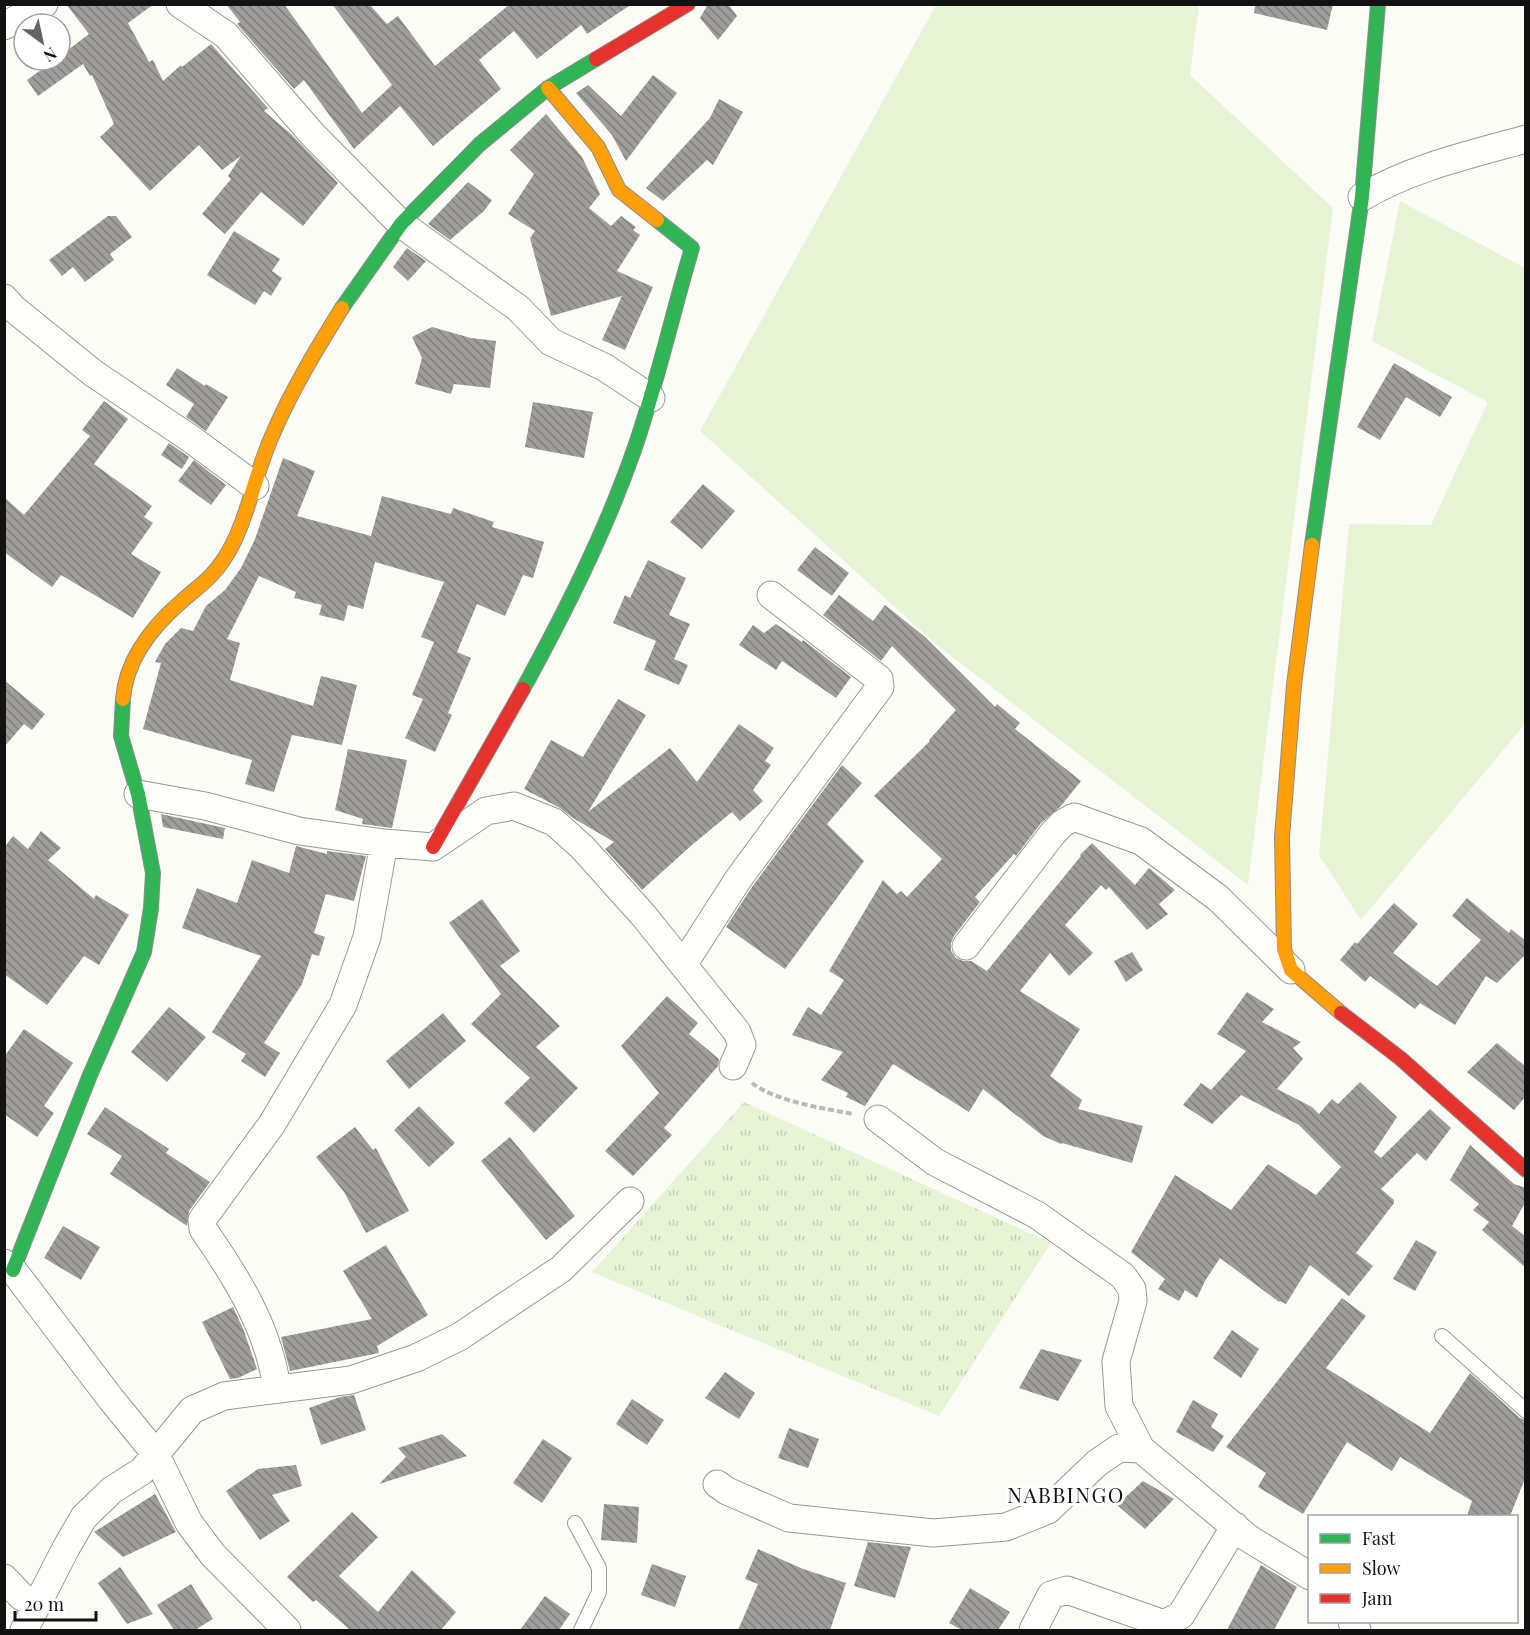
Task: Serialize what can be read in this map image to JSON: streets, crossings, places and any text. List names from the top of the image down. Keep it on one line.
{"districts":["NABBINGO"],"legend":["Fast","Slow","Jam"],"scale_bar":"20 m","north":"bottom right"}
